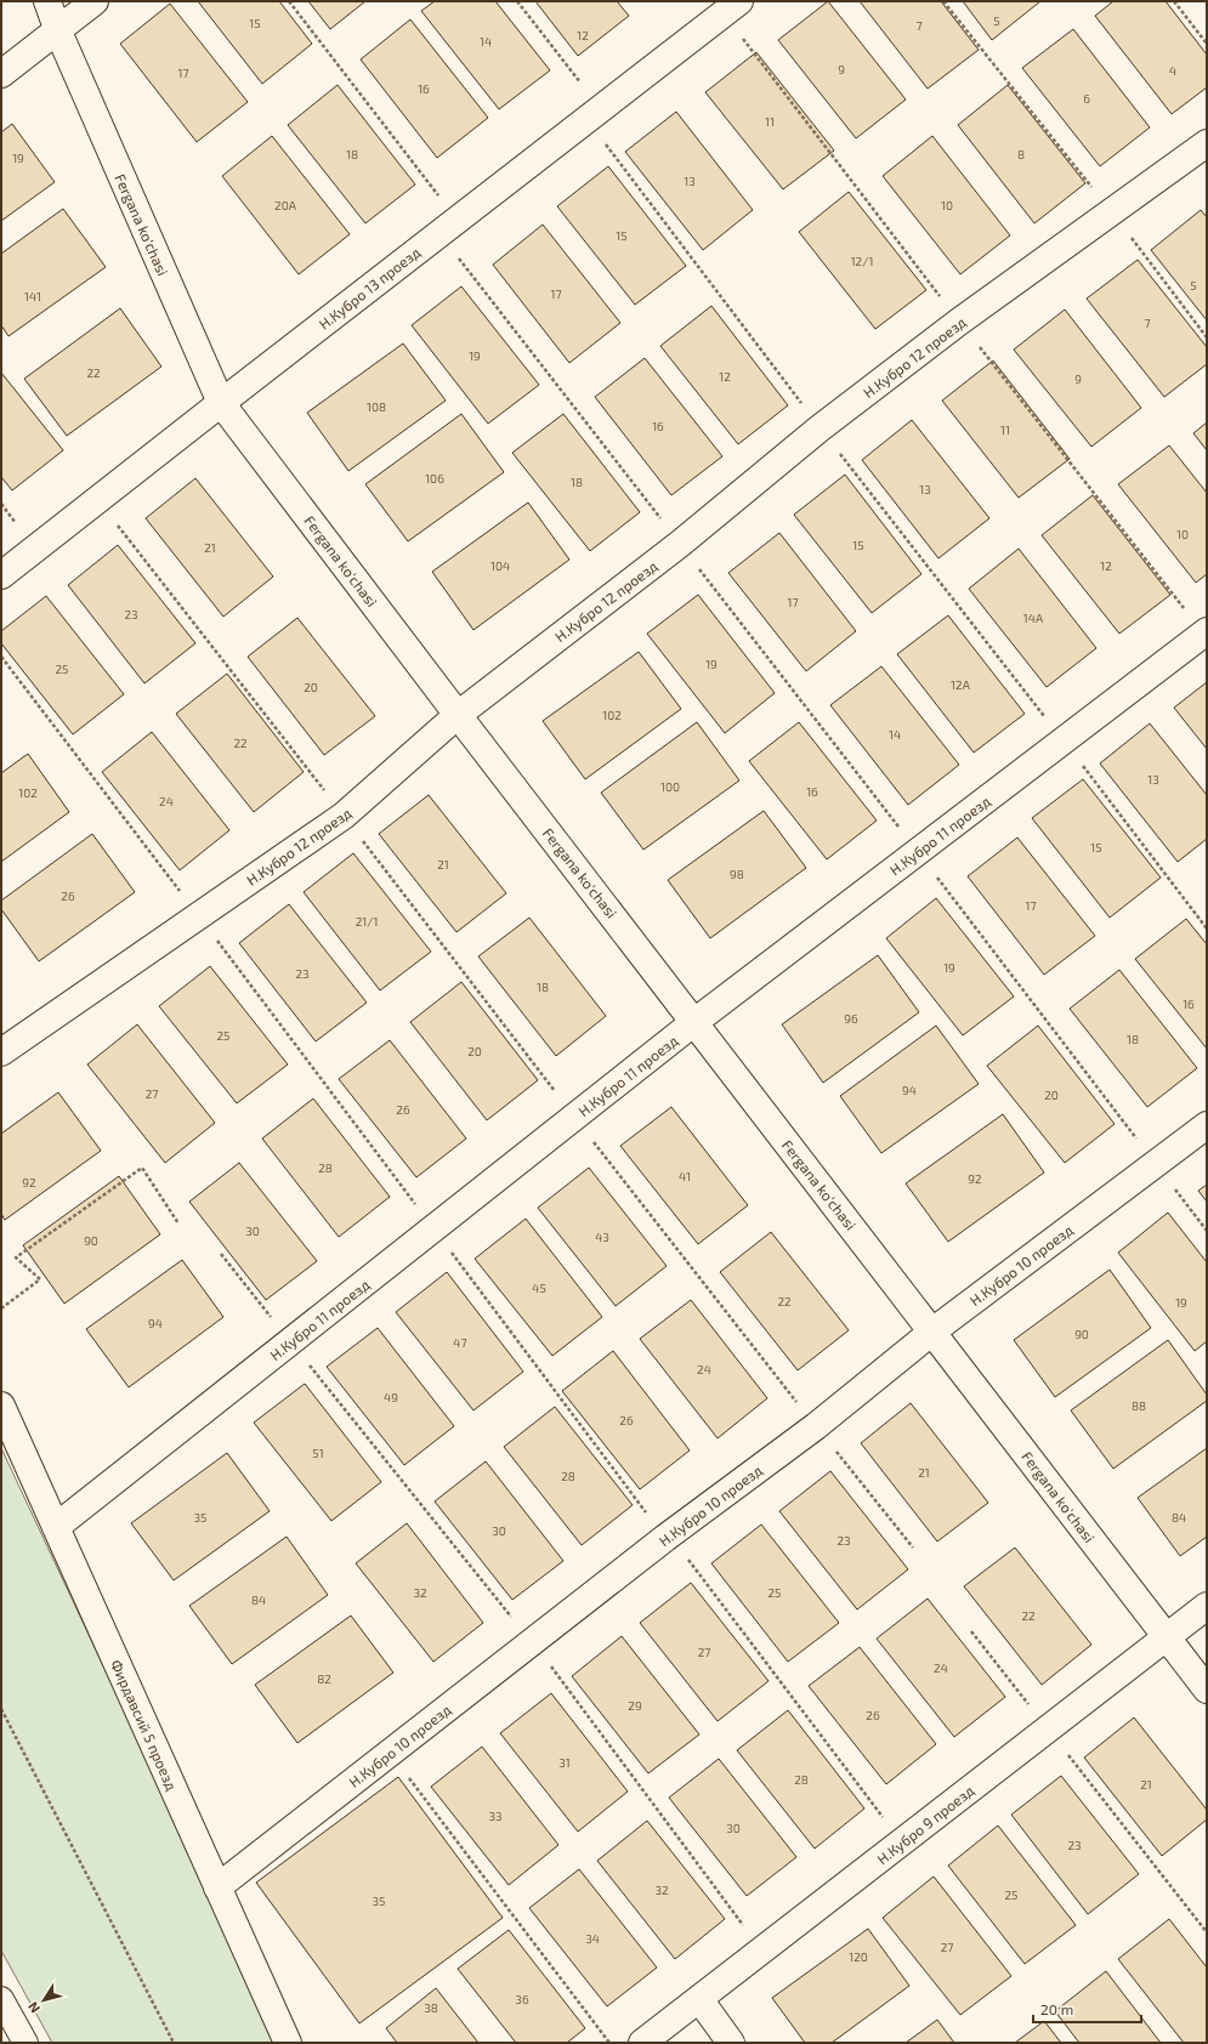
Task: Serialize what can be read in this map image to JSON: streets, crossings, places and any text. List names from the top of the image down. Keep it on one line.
{"streets":{"street":["Fergana ko'chasi","Н.Кубро 13 проезд","Н.Кубро 12 проезд","Н.Кубро 11 проезд","Н.Кубро 10 проезд","Фирдавсий 5 проезд","Н.Кубро 9 проезд"]},"crossings":[["Fergana ko'chasi","Н.Кубро 13 проезд"],["Fergana ko'chasi","Н.Кубро 12 проезд"],["Fergana ko'chasi","Н.Кубро 11 проезд"],["Fergana ko'chasi","Н.Кубро 10 проезд"],["Fergana ko'chasi","Н.Кубро 9 проезд"],["Н.Кубро 11 проезд","Фирдавсий 5 проезд"],["Н.Кубро 10 проезд","Фирдавсий 5 проезд"]],"house_numbers":["5","15","7","12","14","9","4","17","16","6","11","18","8","19","13","20A","10","15","12/1","5","17","141","7","19","22","12","9","108","16","11","106","18","13","10","15","21","104","12","17","23","14A","19","25","12A","20","102","14","22","13","100","16","102","24","15","21","98","26","17","21/1","19","23","18","16","96","25","18","20","94","27","20","26","28","41","92","92","30","43","90","45","22","19","94","90","47","24","49","88","26","51","21","28","35","84","30","23","32","25","84","22","27","24","82","29","26","31","28","21","33","30","23","32","25","35","34","27","120","36","38"],"scale_bar":"20 m","north":"bottom left"}
